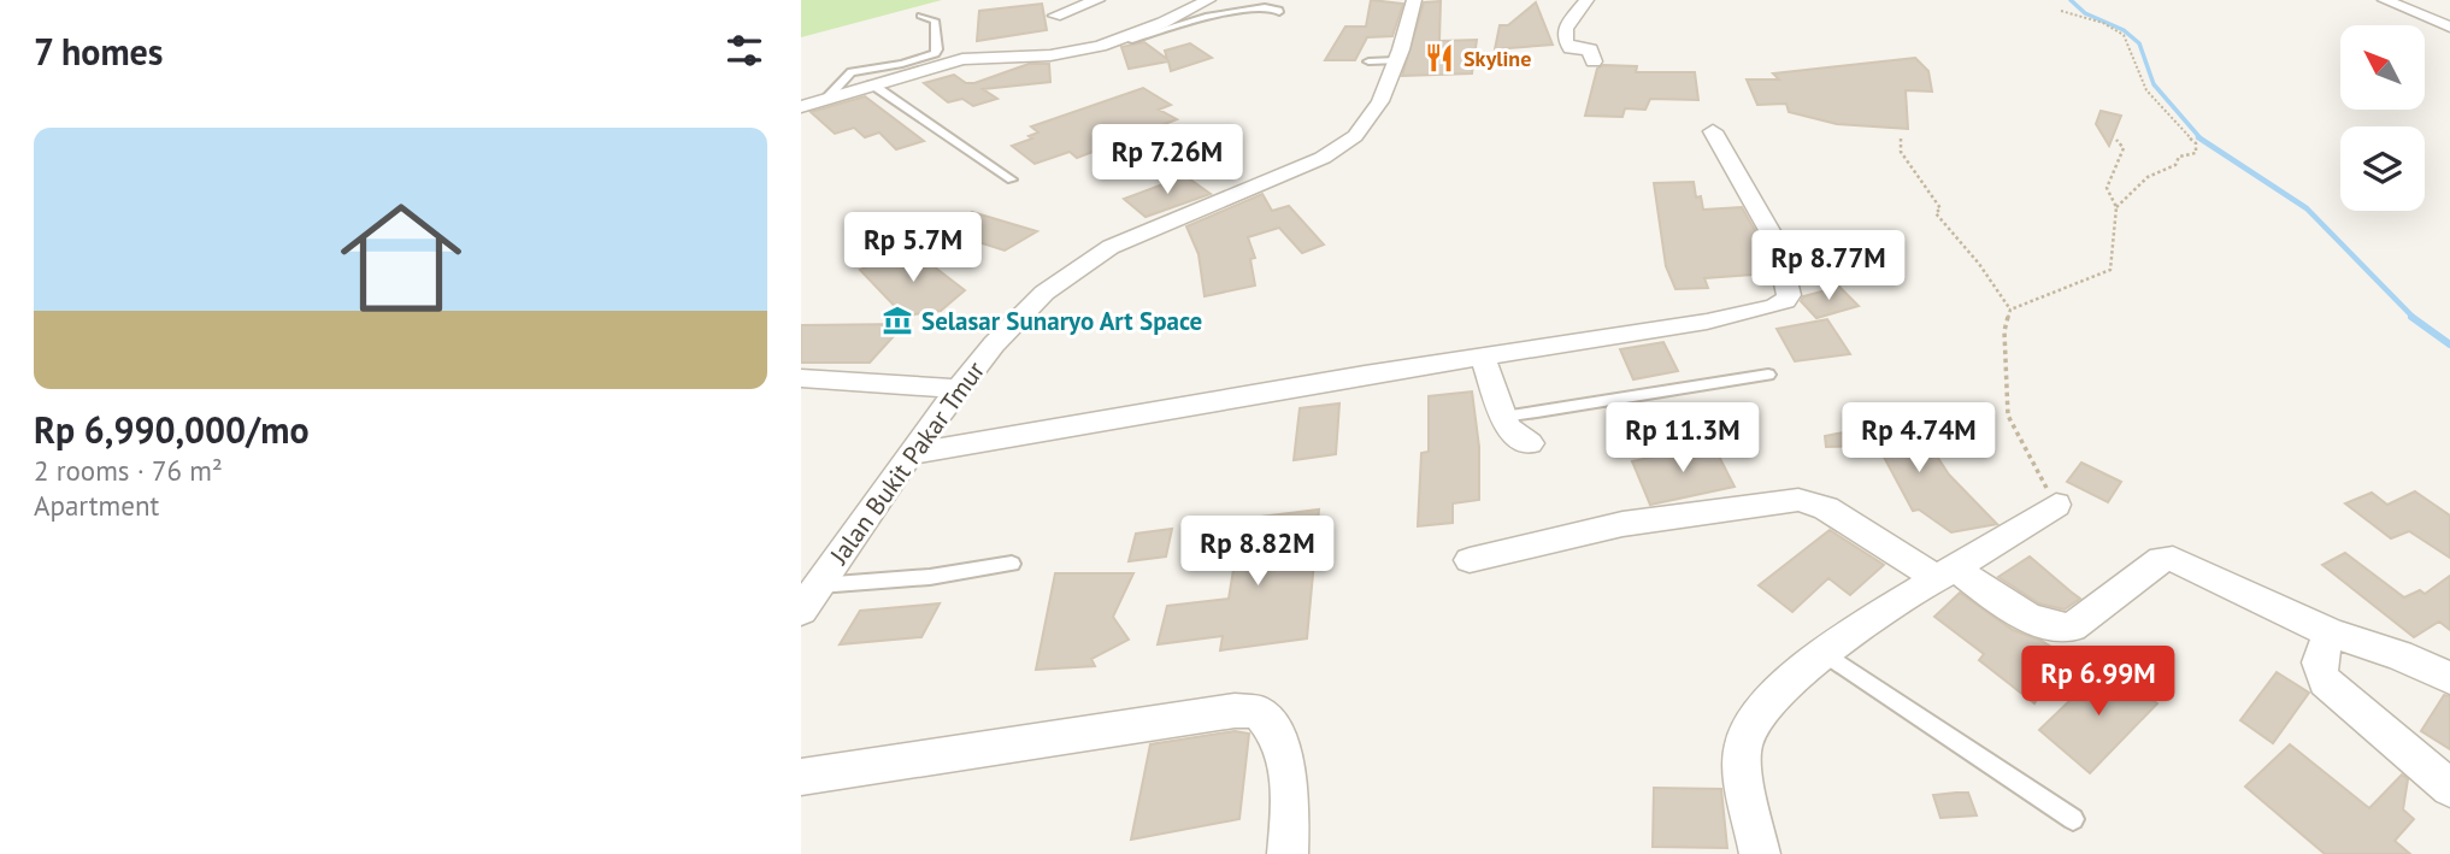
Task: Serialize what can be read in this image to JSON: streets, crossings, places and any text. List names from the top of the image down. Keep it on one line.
{"streets":{"street":["Jalan Bukit Pakar Tmur"]},"places":{"restaurant":["Skyline"],"museum":["Selasar Sunaryo Art Space"]},"north":"top left","page":{"heading":"7 homes","list":[{"name":"Rp 6,990,000/mo","note":"2 rooms · 76 m² · Apartment"}],"price":["Rp 7.26M","Rp 5.7M","Rp 8.77M","Rp 11.3M","Rp 4.74M","Rp 8.82M","Rp 6.99M"]}}
